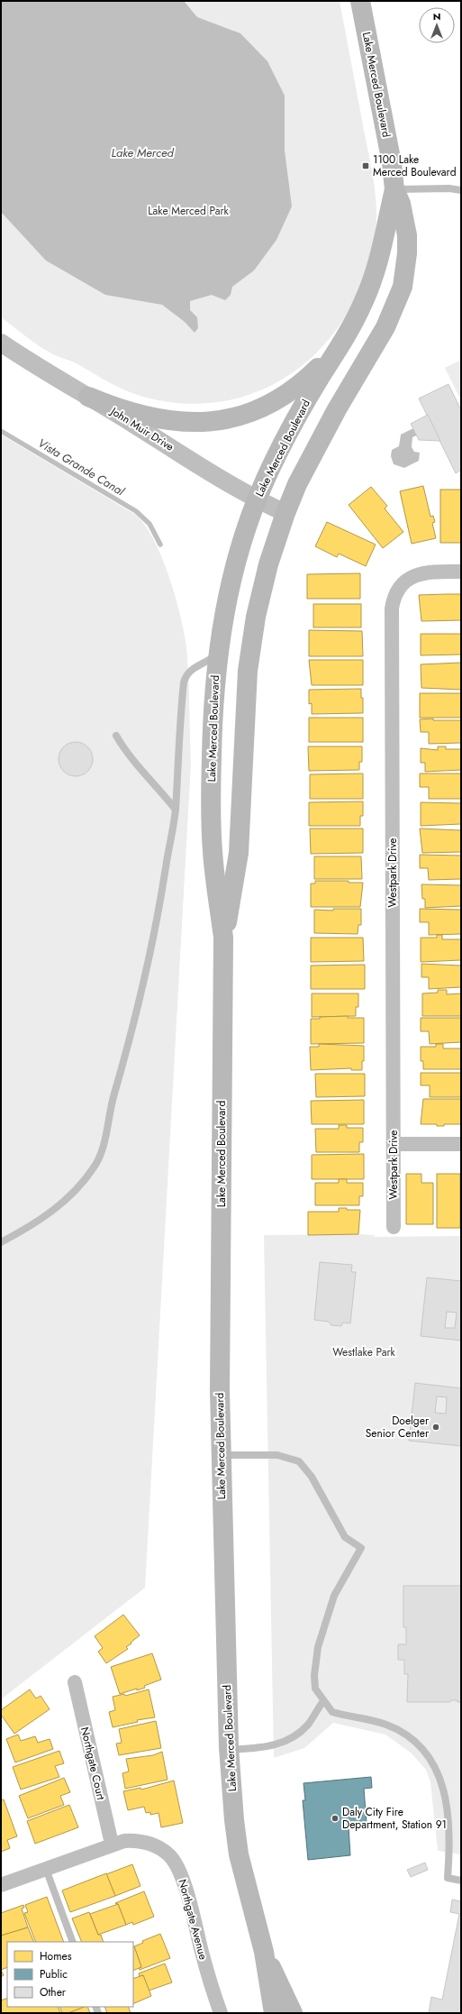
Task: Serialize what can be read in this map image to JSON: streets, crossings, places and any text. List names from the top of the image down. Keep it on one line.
{"streets":{"main road":["Lake Merced Boulevard"],"street":["John Muir Drive","Westpark Drive","Northgate Court","Northgate Avenue"]},"crossings":[["Lake Merced Boulevard","John Muir Drive"],["Northgate Court","Northgate Avenue"]],"water":["Lake Merced","Vista Grande Canal"],"parks":["Lake Merced Park","Westlake Park"],"places":{"transit":["1100 Lake Merced Boulevard"],"other":["Doelger Senior Center","Daly City Fire Department, Station 91"]},"legend":["Homes","Public","Other"],"north":"top"}
